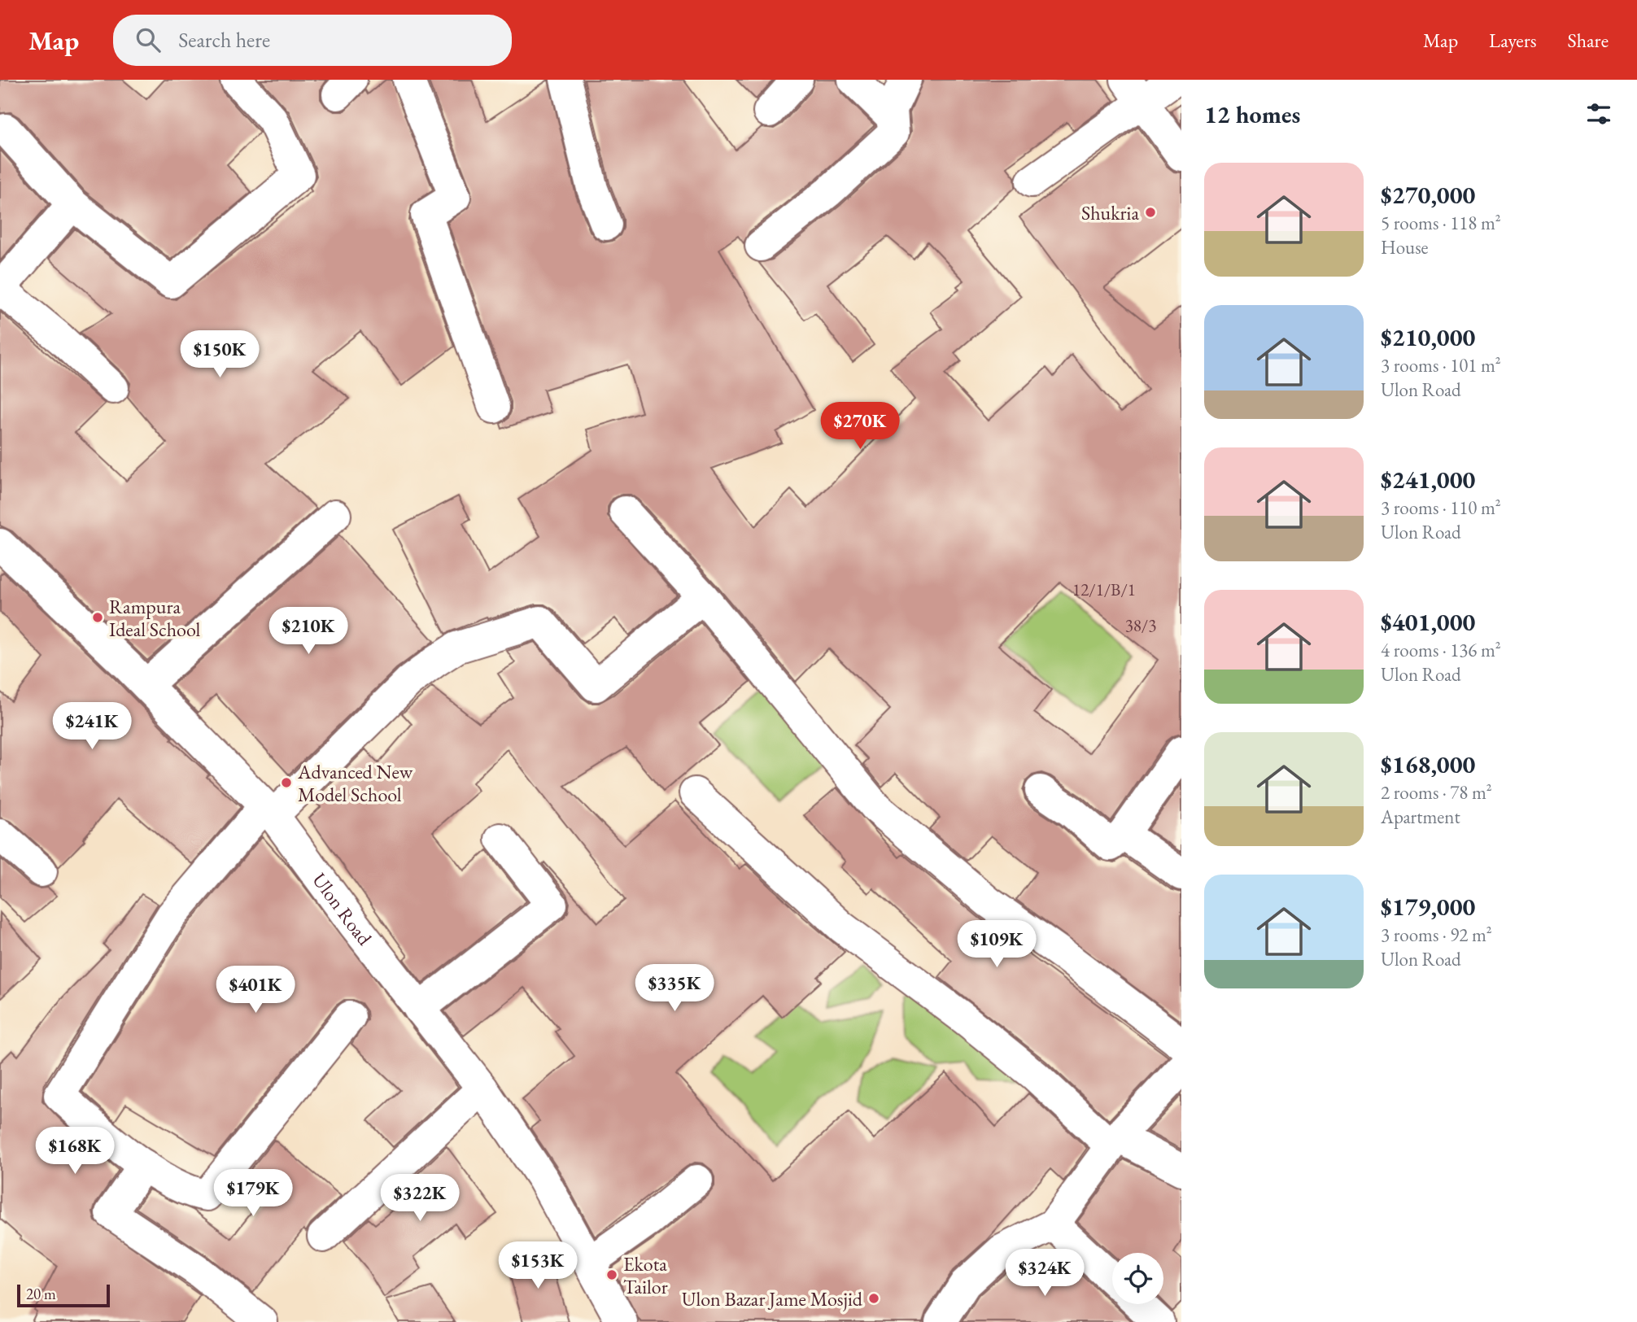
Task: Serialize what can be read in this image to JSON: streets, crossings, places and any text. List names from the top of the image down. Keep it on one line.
{"streets":{"street":["Ulon Road"]},"places":["Shukria","Rampura Ideal School","Advanced New Model School","Ekota Tailor","Ulon Bazar Jame Mosjid"],"house_numbers":["12/1/B/1","38/3"],"scale_bar":"20 m","page":{"header":"Map","search":"Search here","nav":["Map","Layers","Share"],"heading":"12 homes","list":[{"name":"$270,000","note":"5 rooms · 118 m² · House"},{"name":"$210,000","note":"3 rooms · 101 m² · Ulon Road"},{"name":"$241,000","note":"3 rooms · 110 m² · Ulon Road"},{"name":"$401,000","note":"4 rooms · 136 m² · Ulon Road"},{"name":"$168,000","note":"2 rooms · 78 m² · Apartment"},{"name":"$179,000","note":"3 rooms · 92 m² · Ulon Road"}],"price":["$150K","$270K","$210K","$241K","$109K","$335K","$401K","$168K","$179K","$322K","$153K","$324K"],"scale":"20 m"}}
